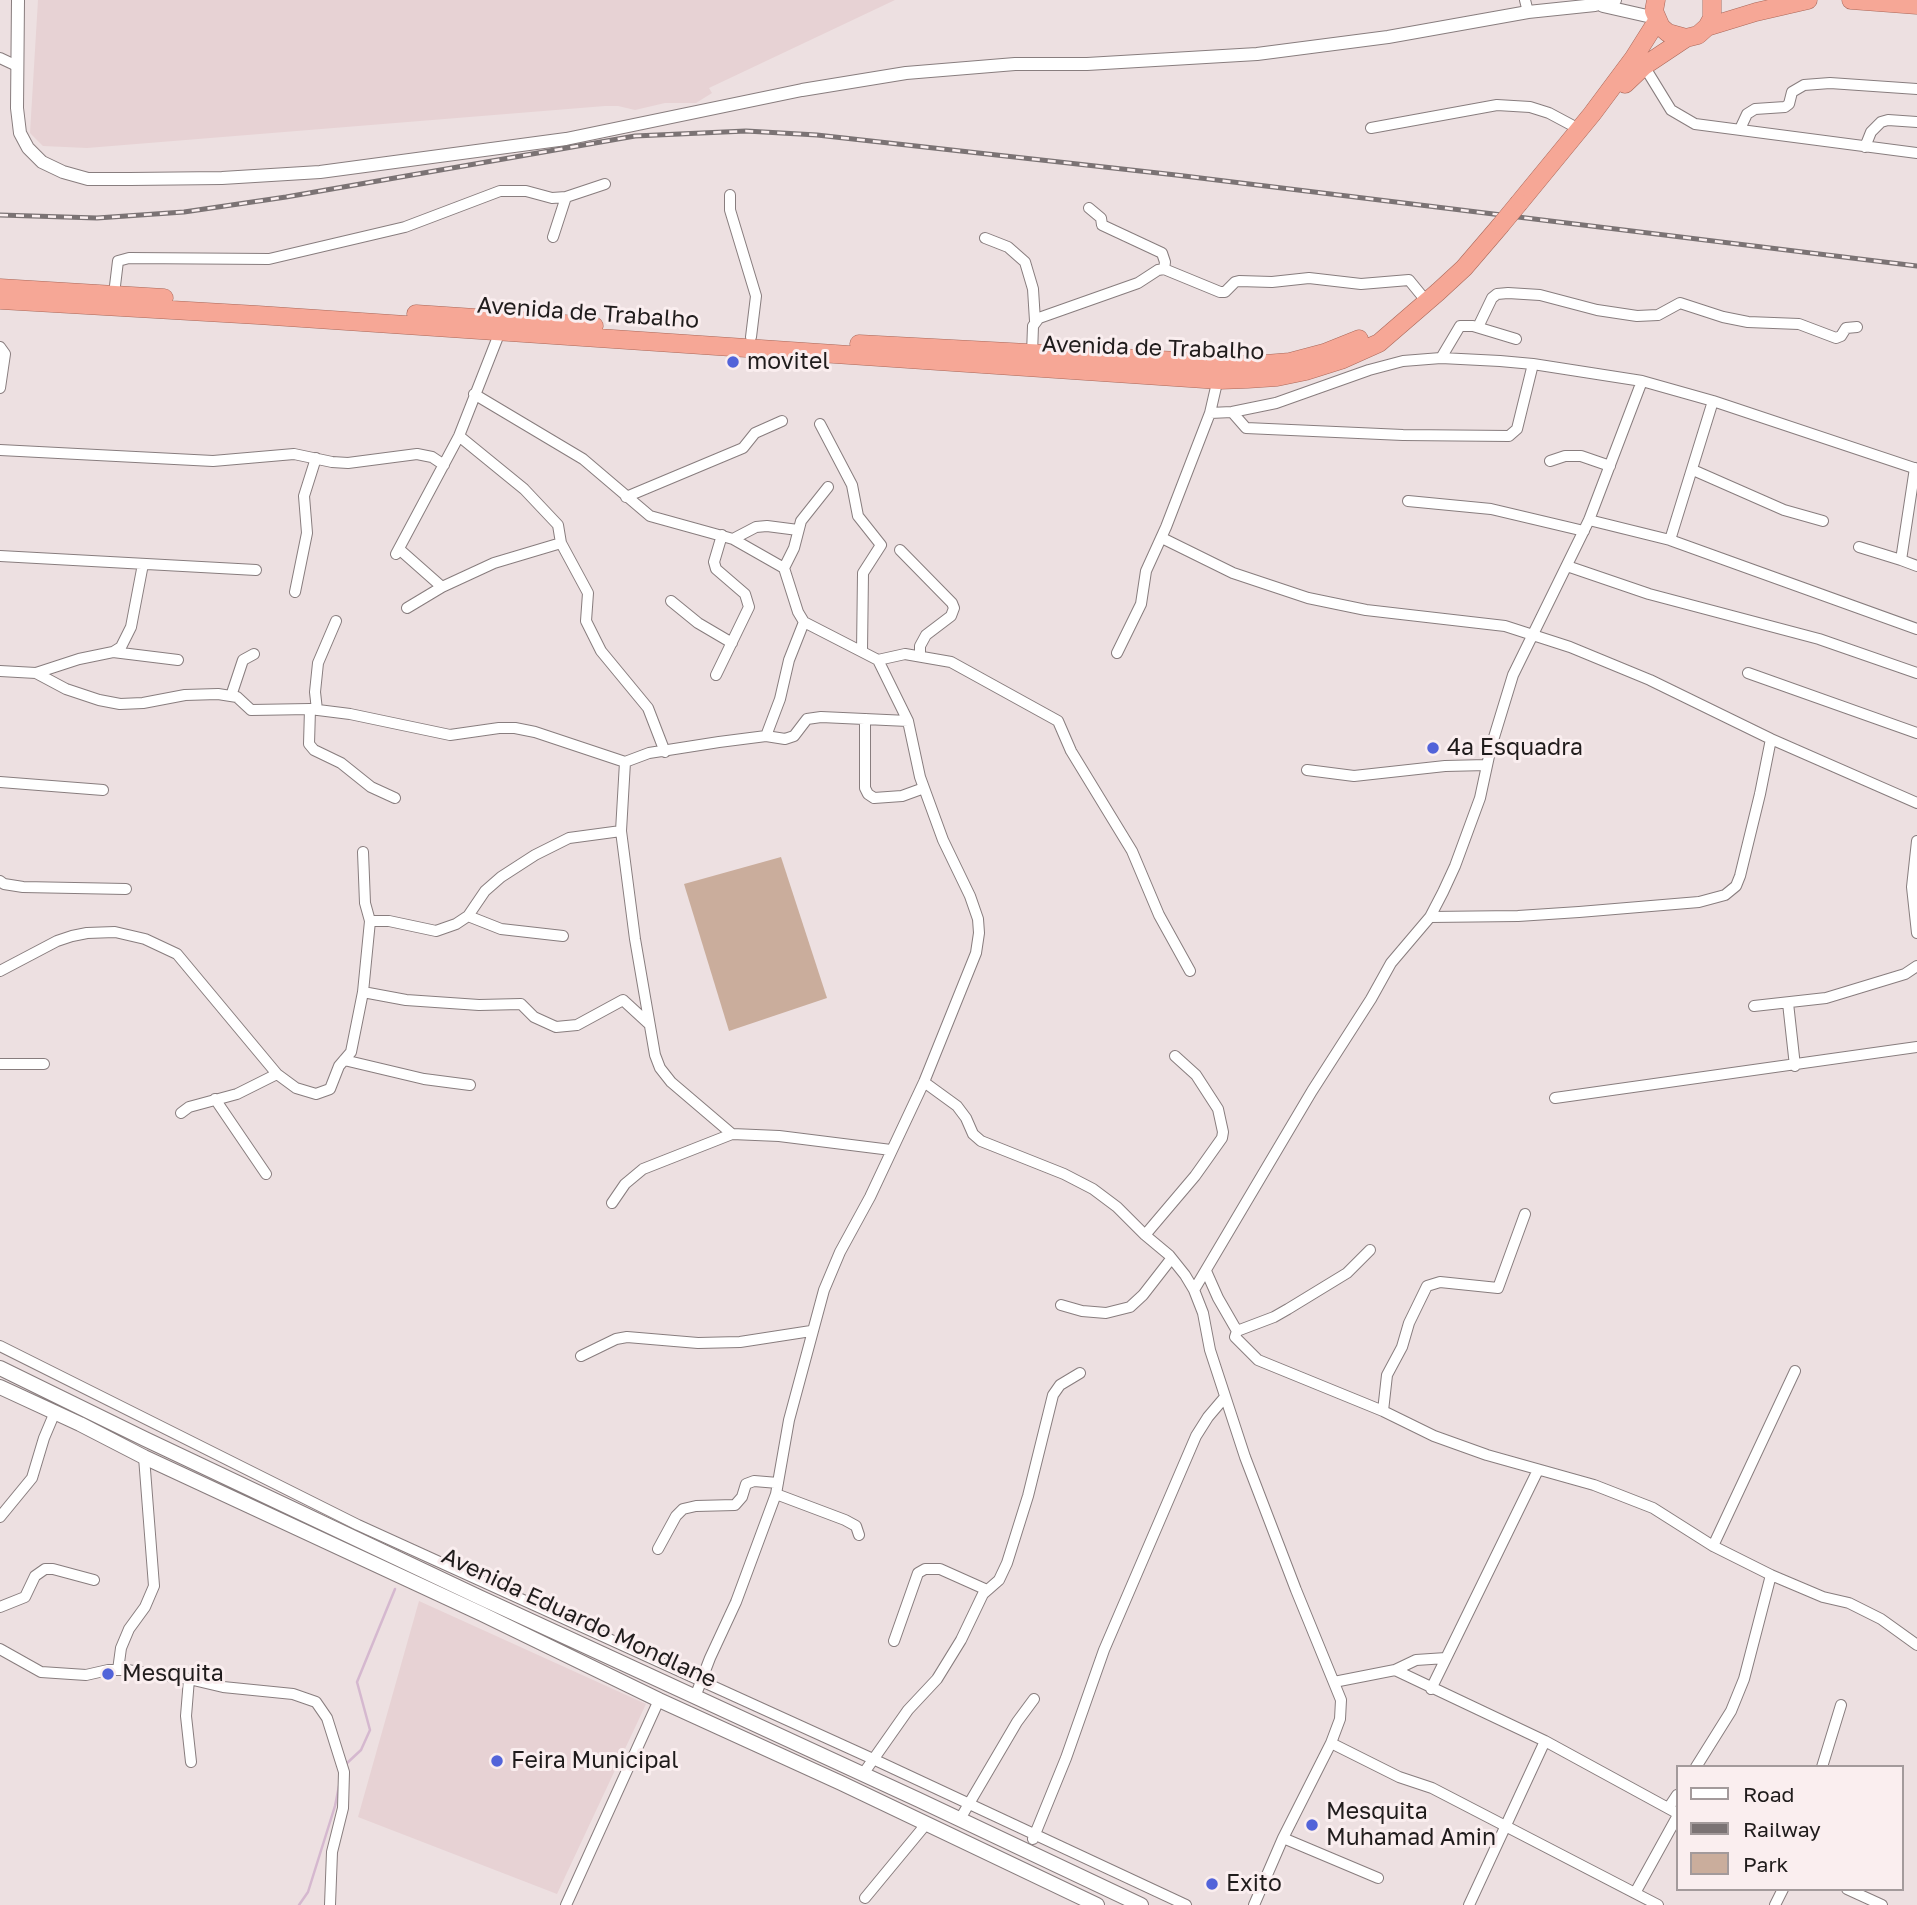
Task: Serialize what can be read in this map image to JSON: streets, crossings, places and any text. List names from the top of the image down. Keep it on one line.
{"streets":{"highway":["Avenida de Trabalho"],"main road":["Avenida Eduardo Mondlane"]},"places":["movitel","4a Esquadra","Mesquita","Feira Municipal","Mesquita Muhamad Amin","Exito"],"legend":["Road","Railway","Park"]}
